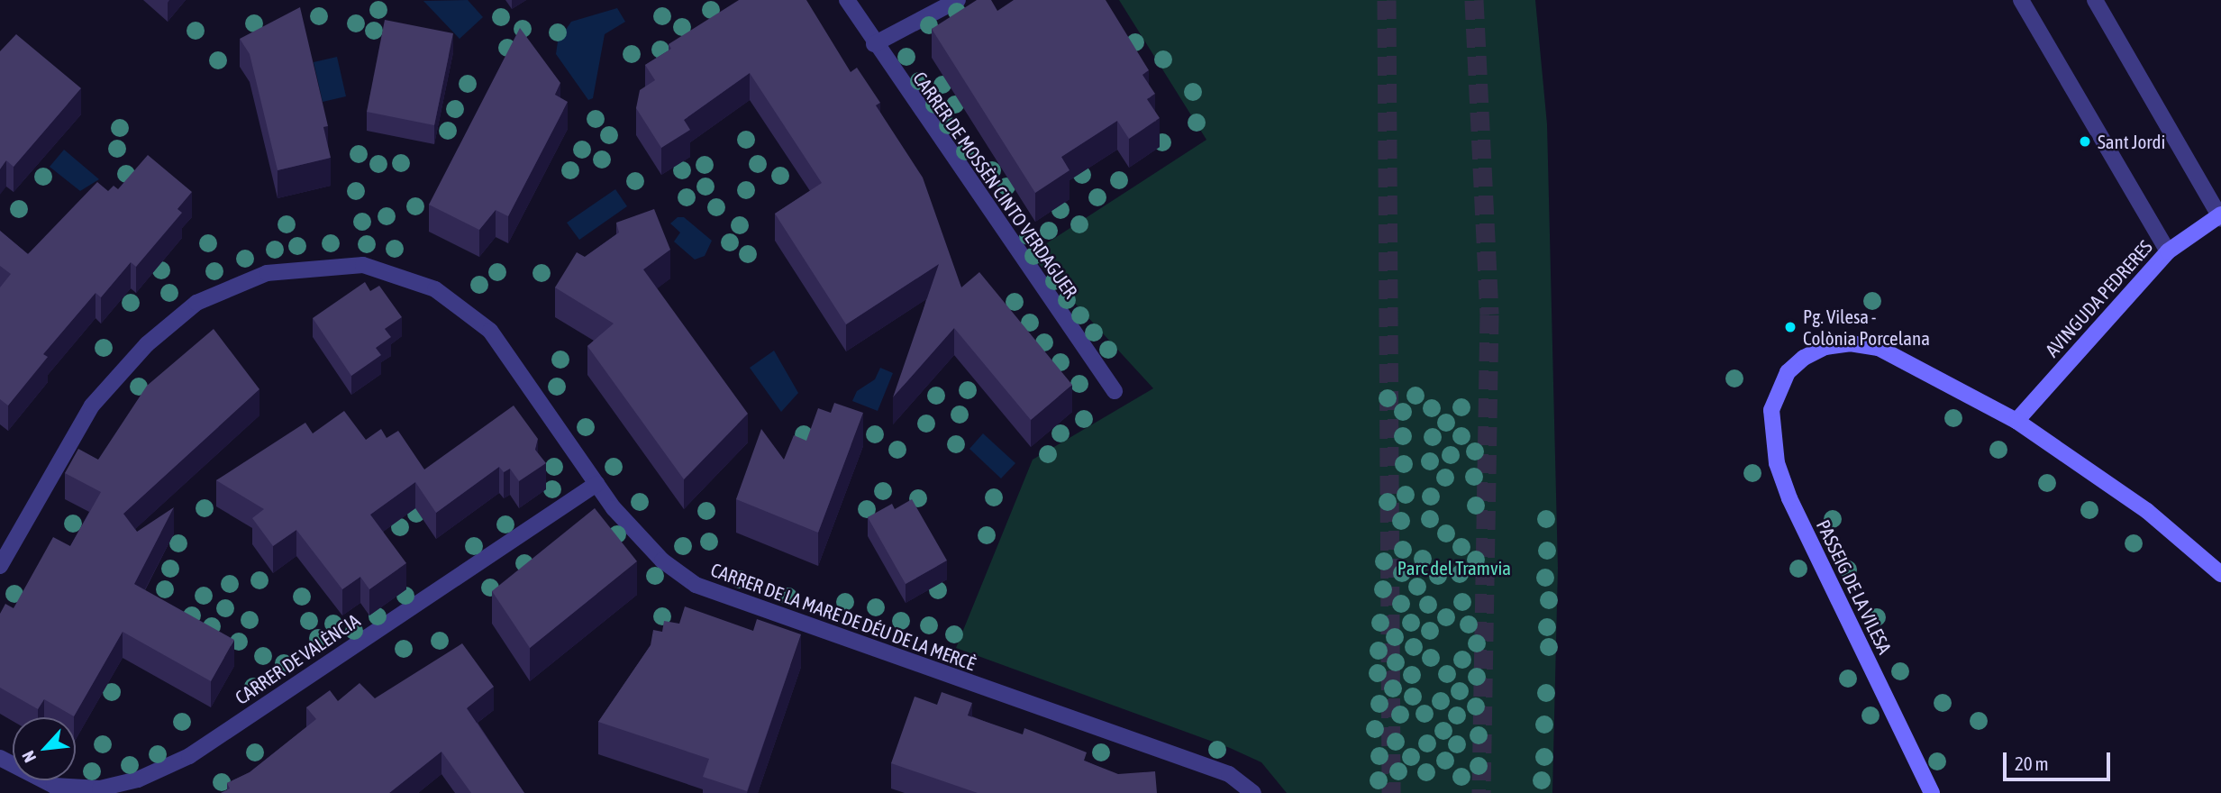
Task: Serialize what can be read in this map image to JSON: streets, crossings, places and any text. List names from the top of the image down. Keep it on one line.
{"streets":{"street":["CARRER DE MOSSÈN CINTO VERDAGUER","AVINGUDA PEDRERES","PASSEIG DE LA VILESA","CARRER DE LA MARE DE DÉU DE LA MERCÈ","CARRER DE VALÈNCIA"]},"crossings":[["AVINGUDA PEDRERES","PASSEIG DE LA VILESA"],["CARRER DE LA MARE DE DÉU DE LA MERCÈ","CARRER DE VALÈNCIA"]],"parks":["Parc del Tramvia"],"places":["Sant Jordi","Pg. Vilesa - Colònia Porcelana"],"scale_bar":"20 m","north":"bottom left"}
